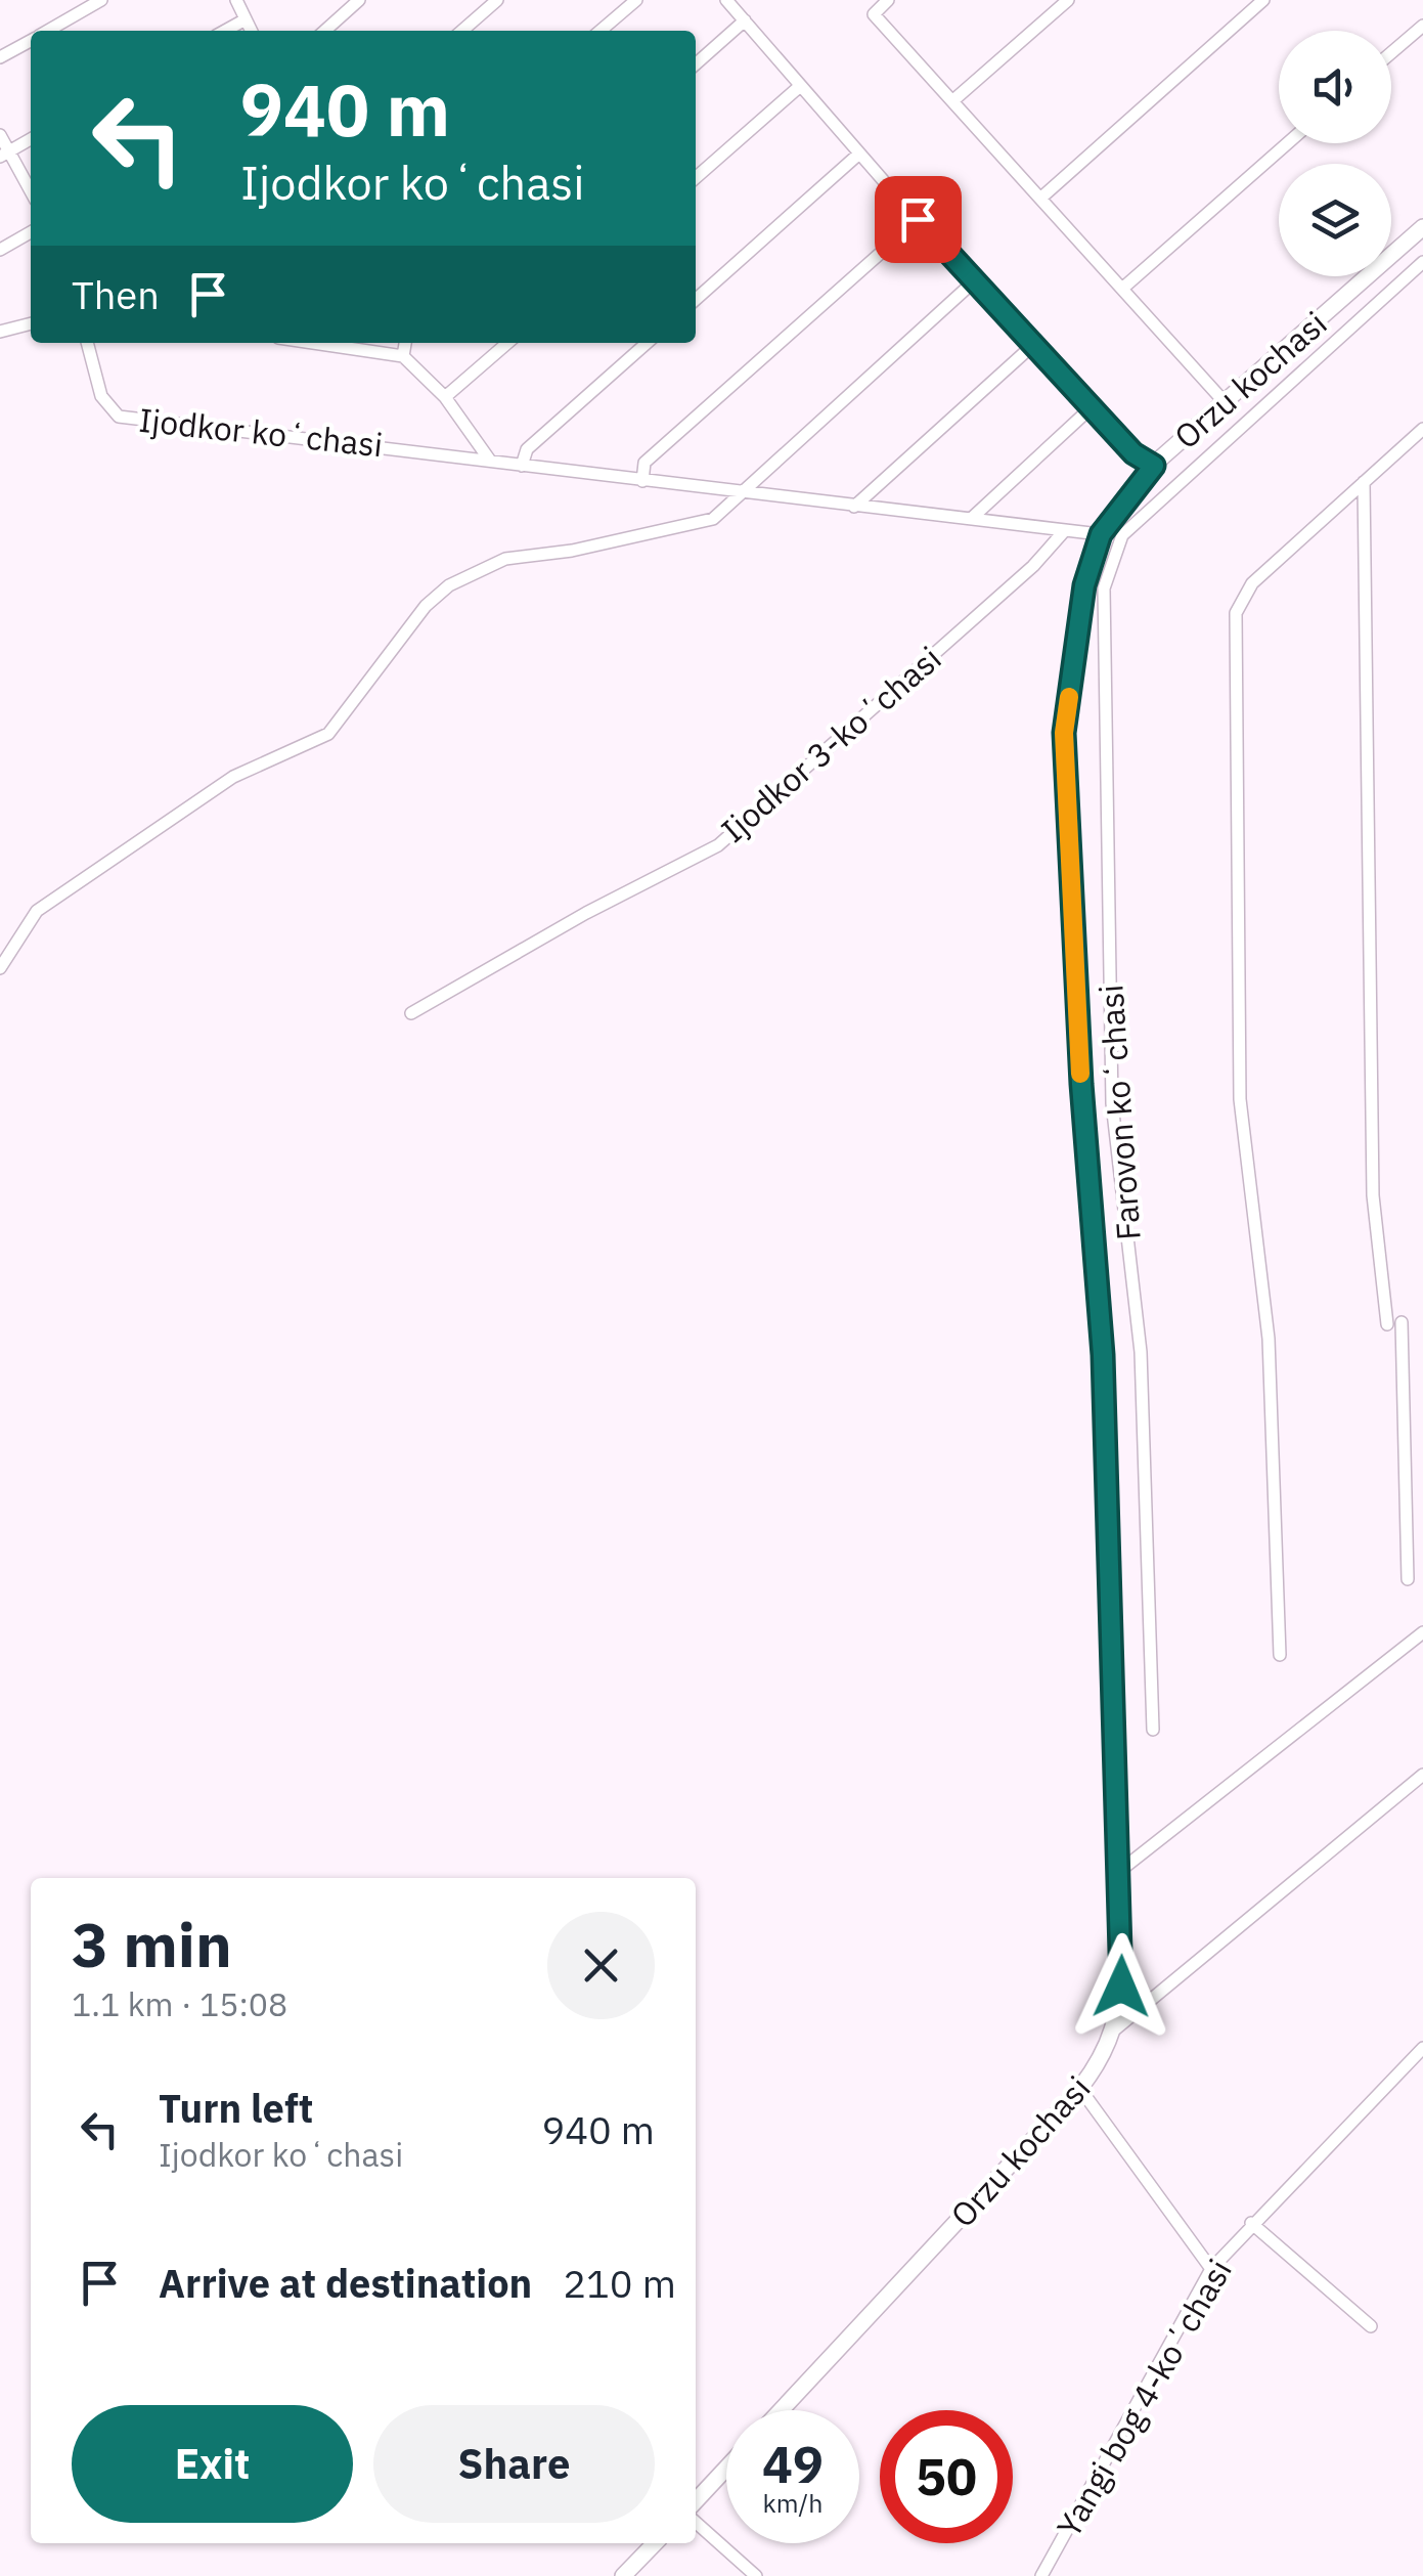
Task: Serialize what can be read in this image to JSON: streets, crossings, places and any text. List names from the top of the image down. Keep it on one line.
{"streets":{"main road":["Orzu kochasi"],"street":["Ijodkor koʻchasi","Ijodkor 3-koʼchasi","Farovon koʻchasi","Yangi bog 4-koʼchasi"]},"crossings":[["Orzu kochasi","Ijodkor koʻchasi"],["Ijodkor koʻchasi","Ijodkor 3-koʼchasi"]],"page":{"turn":["940 m","Ijodkor koʻchasi"],"then":"Then","heading":["3 min","1.1 km · 15:08"],"list":[{"name":"Turn left","note":"Ijodkor koʻchasi","value":"940 m"},{"name":"Arrive at destination","value":"210 m"}],"buttons":["Exit","Share"],"speed":"49 km/h","limit":"50"}}
